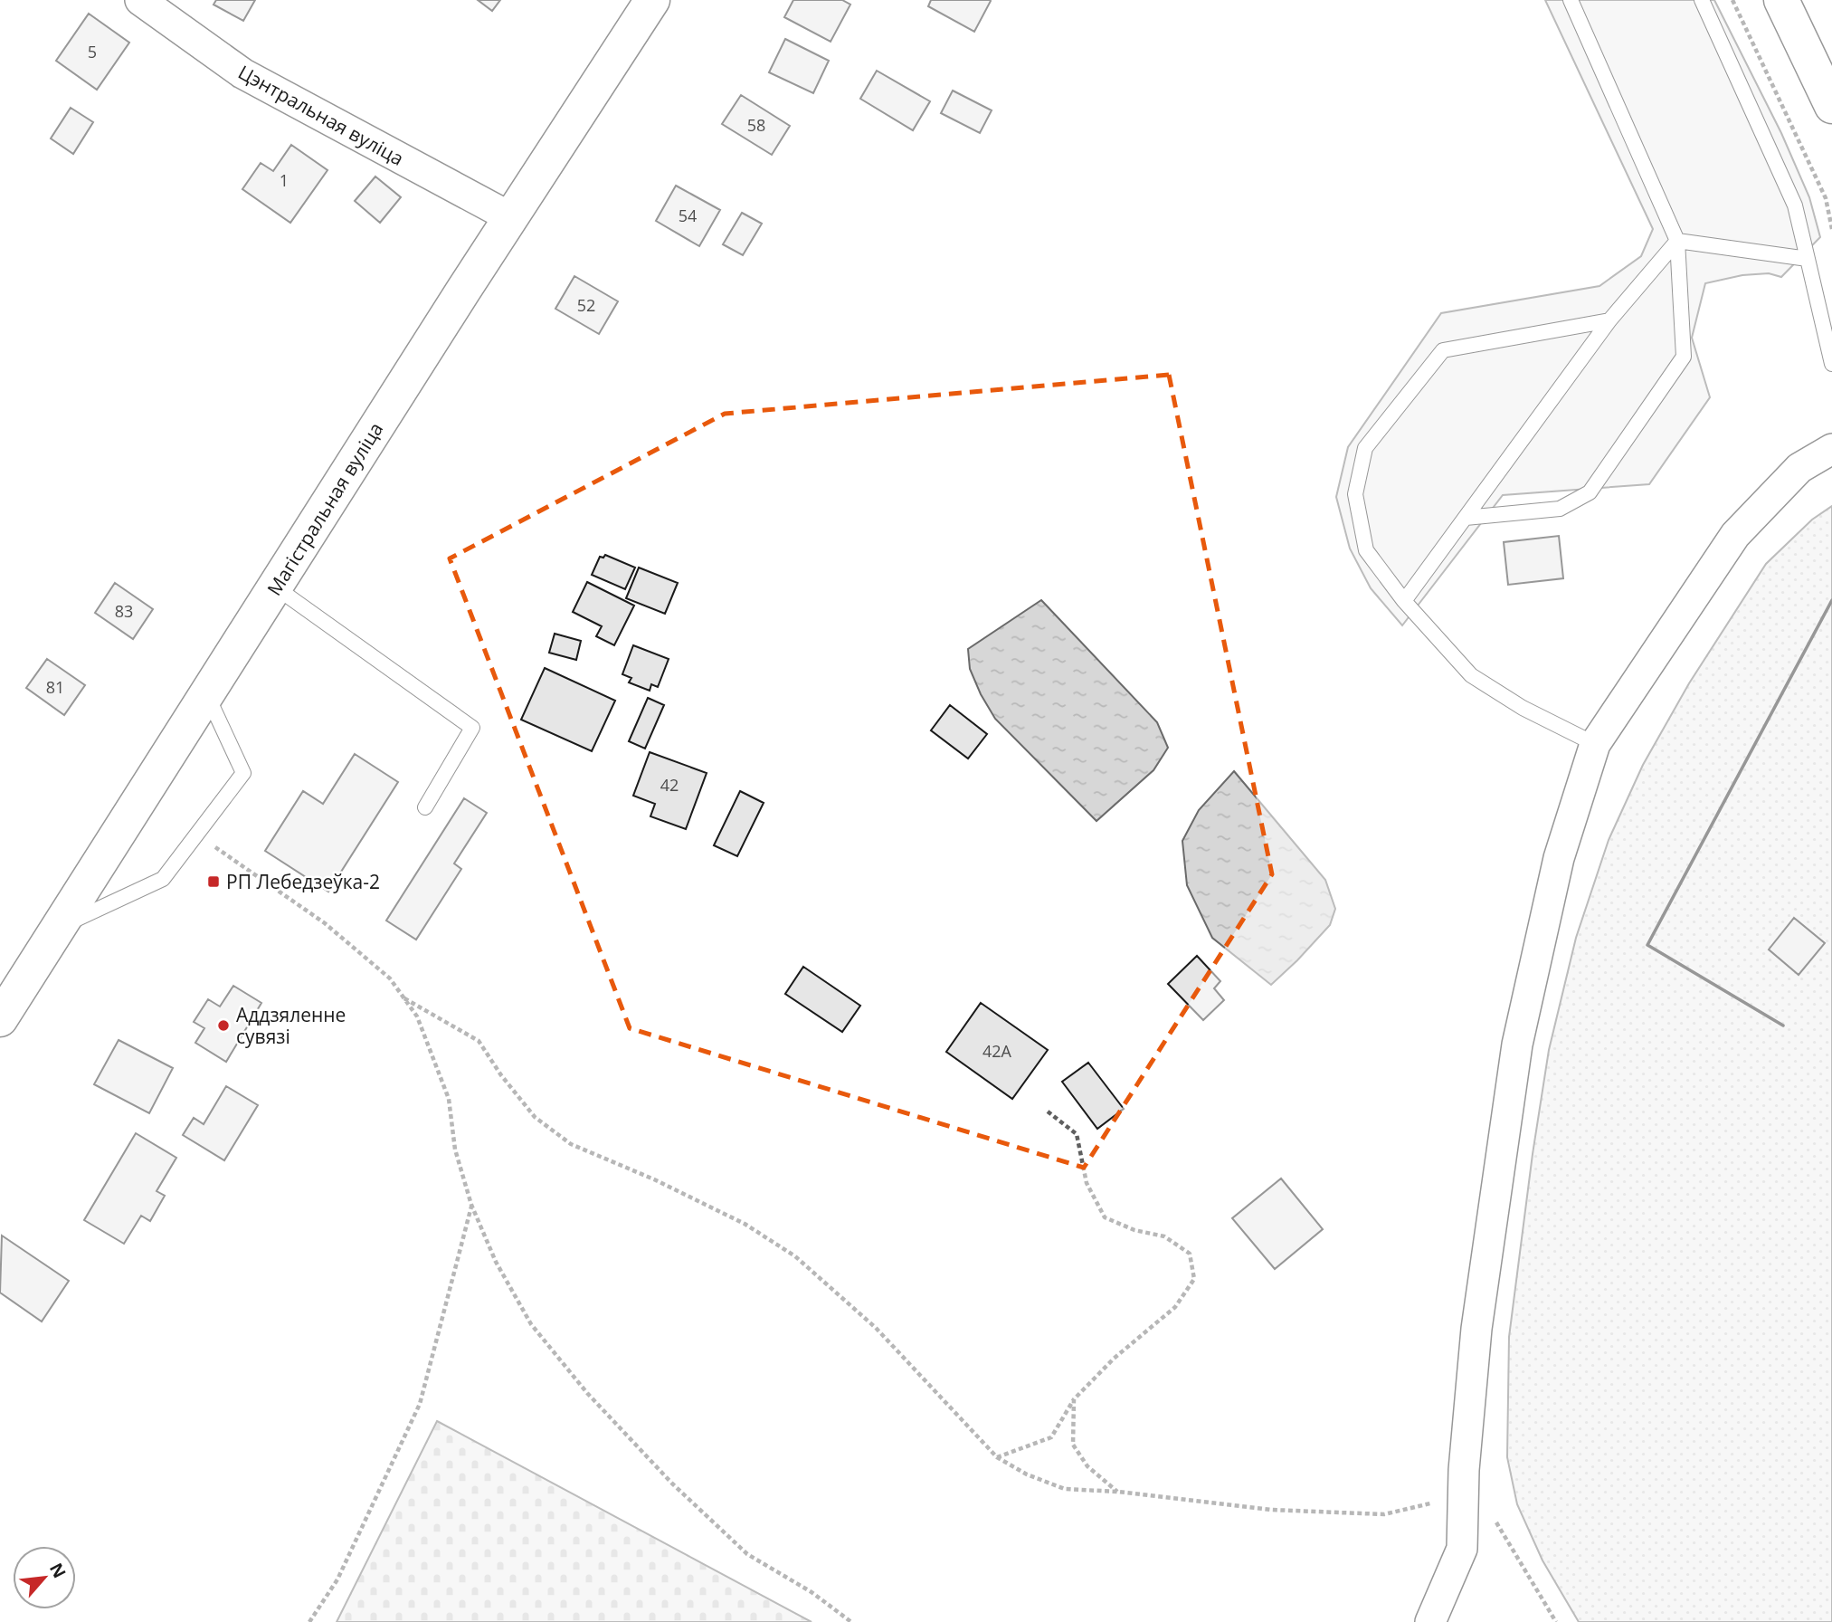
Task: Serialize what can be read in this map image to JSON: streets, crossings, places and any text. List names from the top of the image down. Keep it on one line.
{"streets":{"main road":["Магістральная вуліца"],"street":["Цэнтральная вуліца"]},"crossings":[["Цэнтральная вуліца","Магістральная вуліца"]],"places":{"transit":["РП Лебедзеўка-2"],"other":["Аддзяленне сувязі"]},"house_numbers":["5","58","1","54","52","83","81","42","42А"],"north":"top right"}
